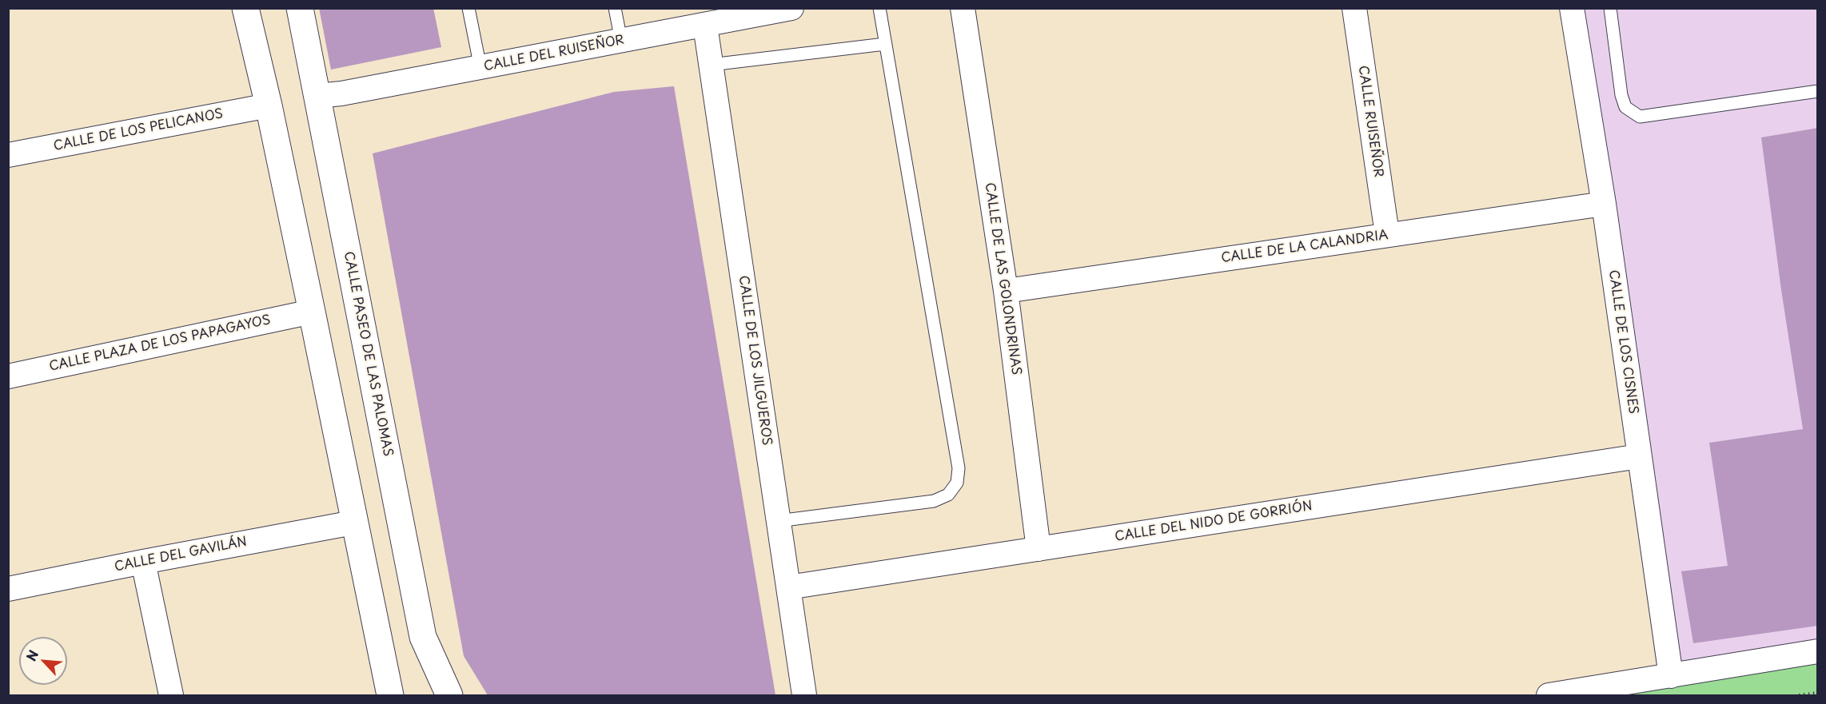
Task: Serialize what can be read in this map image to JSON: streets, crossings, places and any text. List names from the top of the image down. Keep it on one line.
{"streets":{"street":["CALLE DEL RUISEÑOR","CALLE RUISEÑOR","CALLE DE LOS PELICANOS","CALLE DE LA CALANDRIA","CALLE DE LAS GOLONDRINAS","CALLE DE LOS CISNES","CALLE PLAZA DE LOS PAPAGAYOS","CALLE PASEO DE LAS PALOMAS","CALLE DE LOS JILGUEROS","CALLE DEL NIDO DE GORRIÓN","CALLE DEL GAVILÁN"]},"crossings":[["CALLE DEL RUISEÑOR","CALLE PASEO DE LAS PALOMAS"],["CALLE DEL RUISEÑOR","CALLE DE LOS JILGUEROS"],["CALLE RUISEÑOR","CALLE DE LA CALANDRIA"],["CALLE DE LA CALANDRIA","CALLE DE LAS GOLONDRINAS"],["CALLE DE LA CALANDRIA","CALLE DE LOS CISNES"],["CALLE DE LAS GOLONDRINAS","CALLE DEL NIDO DE GORRIÓN"],["CALLE DE LOS CISNES","CALLE DEL NIDO DE GORRIÓN"],["CALLE DE LOS JILGUEROS","CALLE DEL NIDO DE GORRIÓN"]],"north":"top left"}
